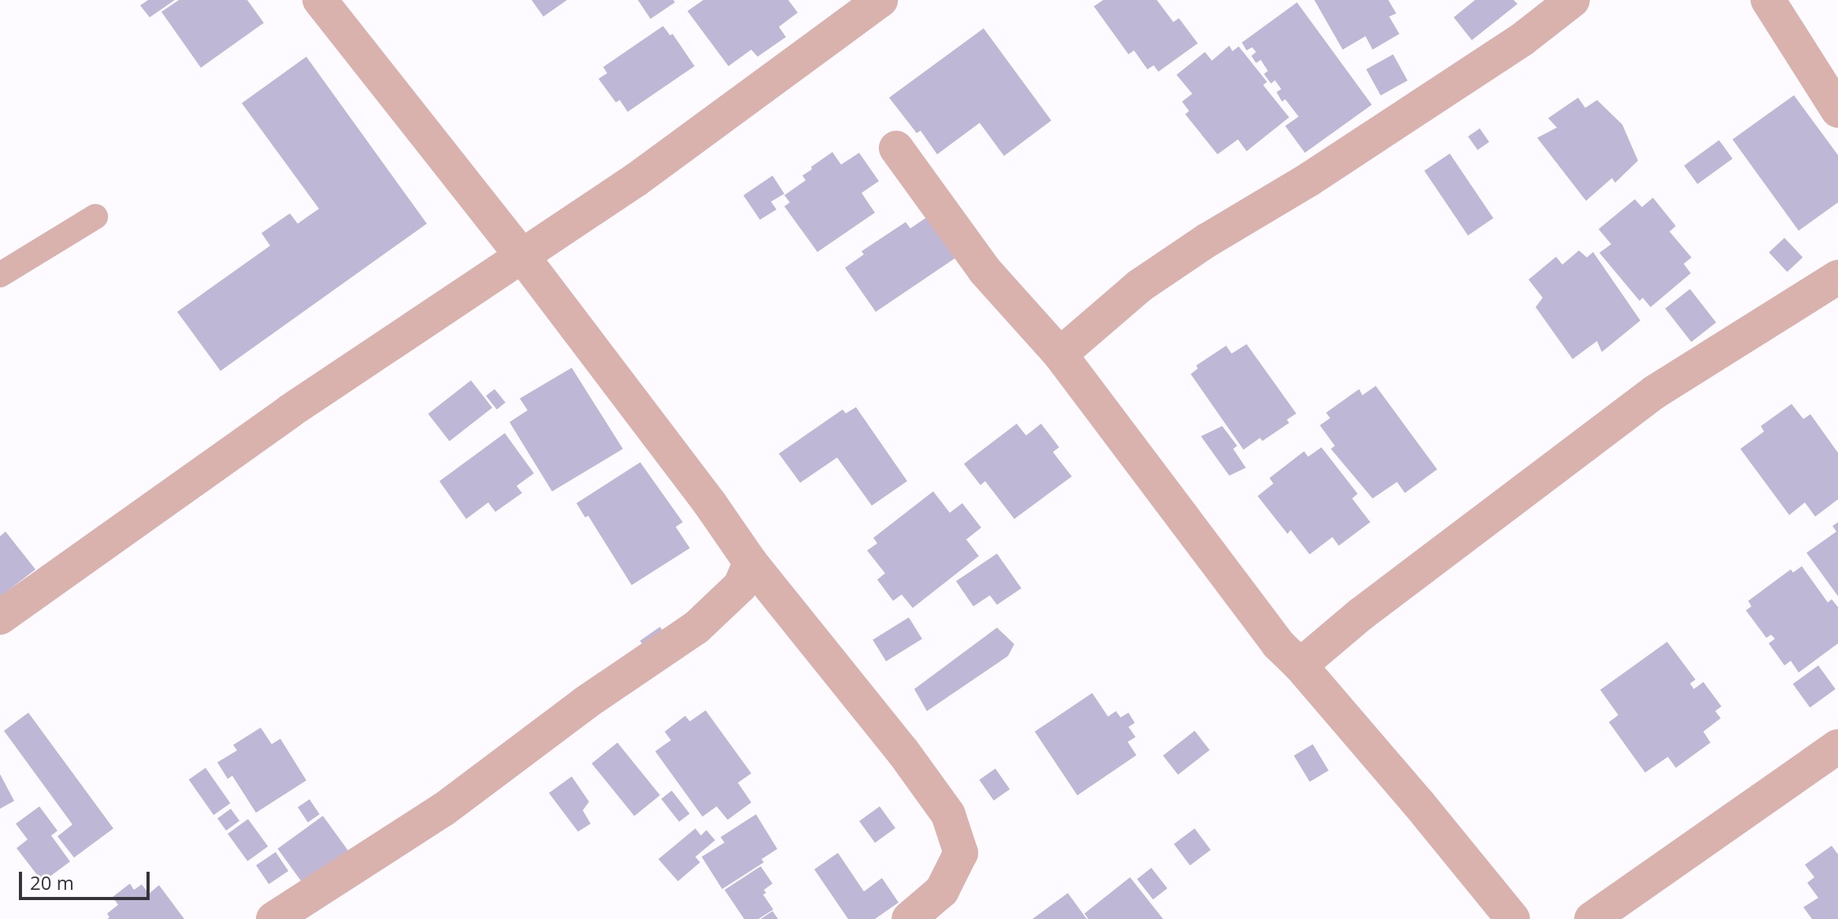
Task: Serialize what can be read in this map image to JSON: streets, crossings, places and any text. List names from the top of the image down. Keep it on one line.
{"scale_bar":"20 m"}
